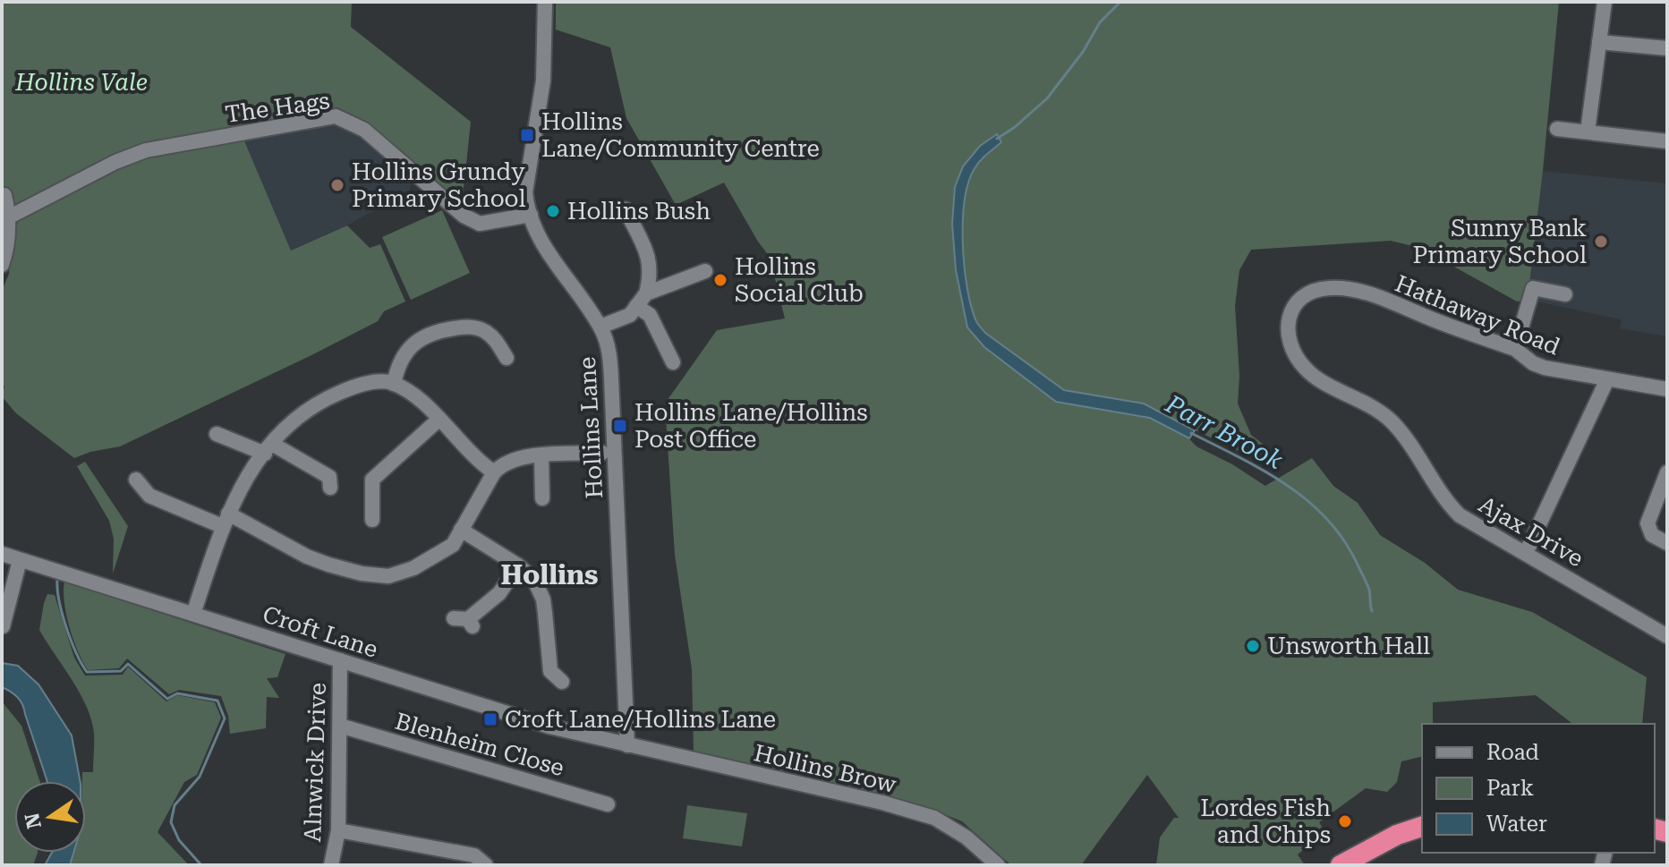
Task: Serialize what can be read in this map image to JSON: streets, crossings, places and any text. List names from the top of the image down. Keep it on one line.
{"streets":{"street":["The Hags","Hathaway Road","Hollins Lane","Ajax Drive","Croft Lane","Blenheim Close","Alnwick Drive","Hollins Brow"]},"crossings":[["The Hags","Hollins Lane"],["Hathaway Road","Ajax Drive"],["Hollins Lane","Croft Lane"],["Hollins Lane","Hollins Brow"],["Croft Lane","Alnwick Drive"],["Croft Lane","Hollins Brow"],["Blenheim Close","Alnwick Drive"]],"districts":["Hollins"],"water":["Parr Brook"],"parks":["Hollins Vale"],"places":{"transit":["Hollins Lane/Community Centre","Hollins Lane/Hollins Post Office","Croft Lane/Hollins Lane"],"other":["Hollins Grundy Primary School","Hollins Bush","Sunny Bank Primary School","Hollins Social Club","Unsworth Hall","Lordes Fish and Chips"]},"legend":["Road","Park","Water"],"north":"left"}
